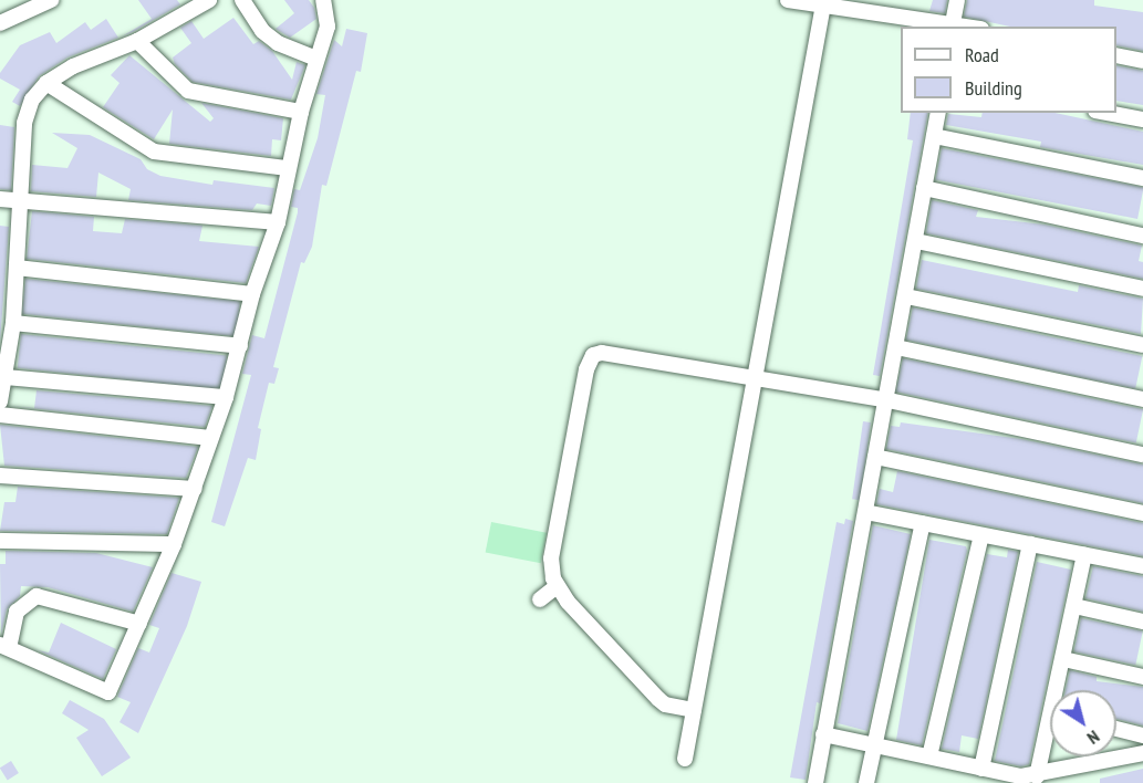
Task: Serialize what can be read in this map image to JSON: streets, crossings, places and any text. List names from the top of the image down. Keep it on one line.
{"legend":["Road","Building"],"north":"bottom right"}
